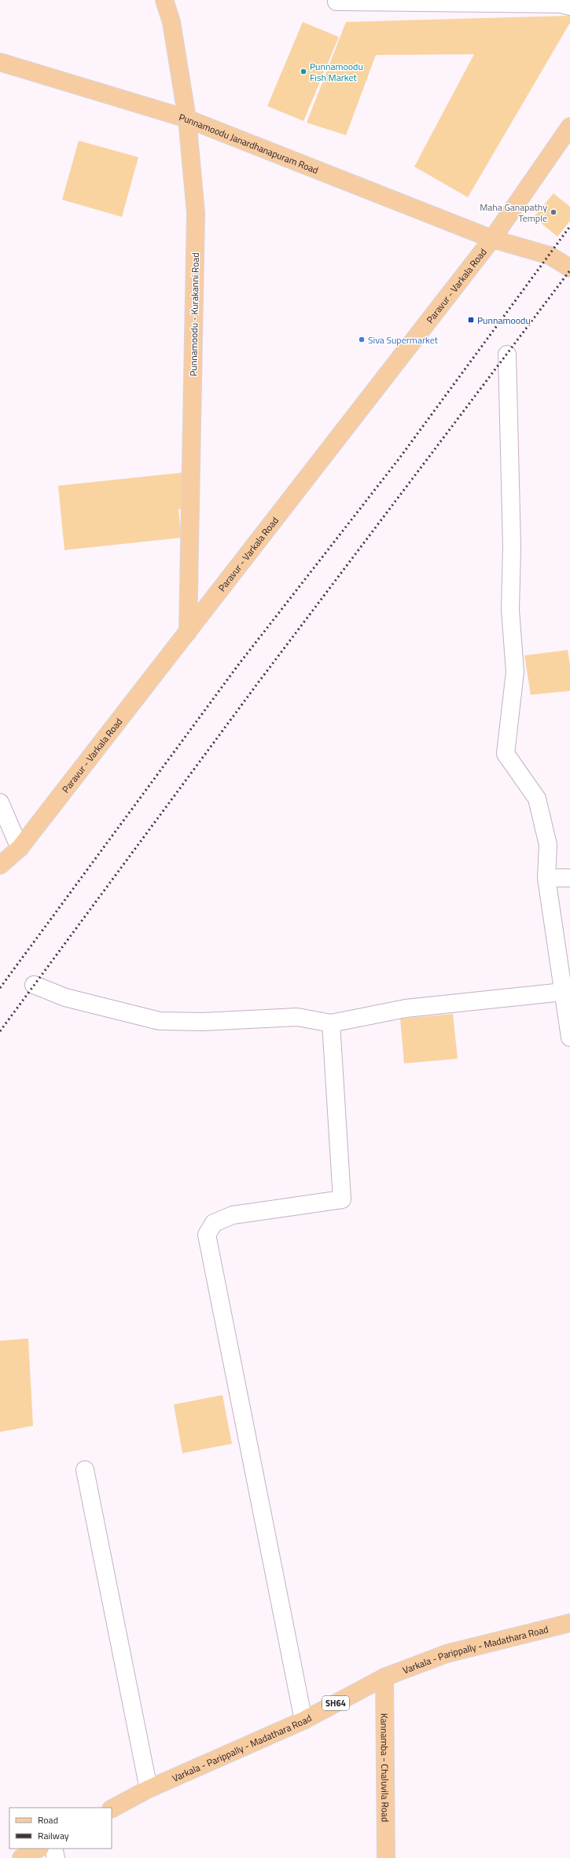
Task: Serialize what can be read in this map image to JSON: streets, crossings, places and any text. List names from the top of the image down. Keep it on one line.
{"streets":{"main road":["Punnamoodu Janardhanapuram Road","Paravur - Varkala Road","Punnamoodu - Kurakanni Road","Varkala - Parippally - Madathara Road","SH64","Kannamba - Chaluvila Road"]},"crossings":[["Punnamoodu Janardhanapuram Road","Paravur - Varkala Road"],["Punnamoodu Janardhanapuram Road","Punnamoodu - Kurakanni Road"],["Paravur - Varkala Road","Punnamoodu - Kurakanni Road"],["Varkala - Parippally - Madathara Road","Kannamba - Chaluvila Road"]],"places":{"other":["Punnamoodu Fish Market","Maha Ganapathy Temple","Siva Supermarket"],"transit":["Punnamoodu"]},"legend":["Road","Railway"]}
